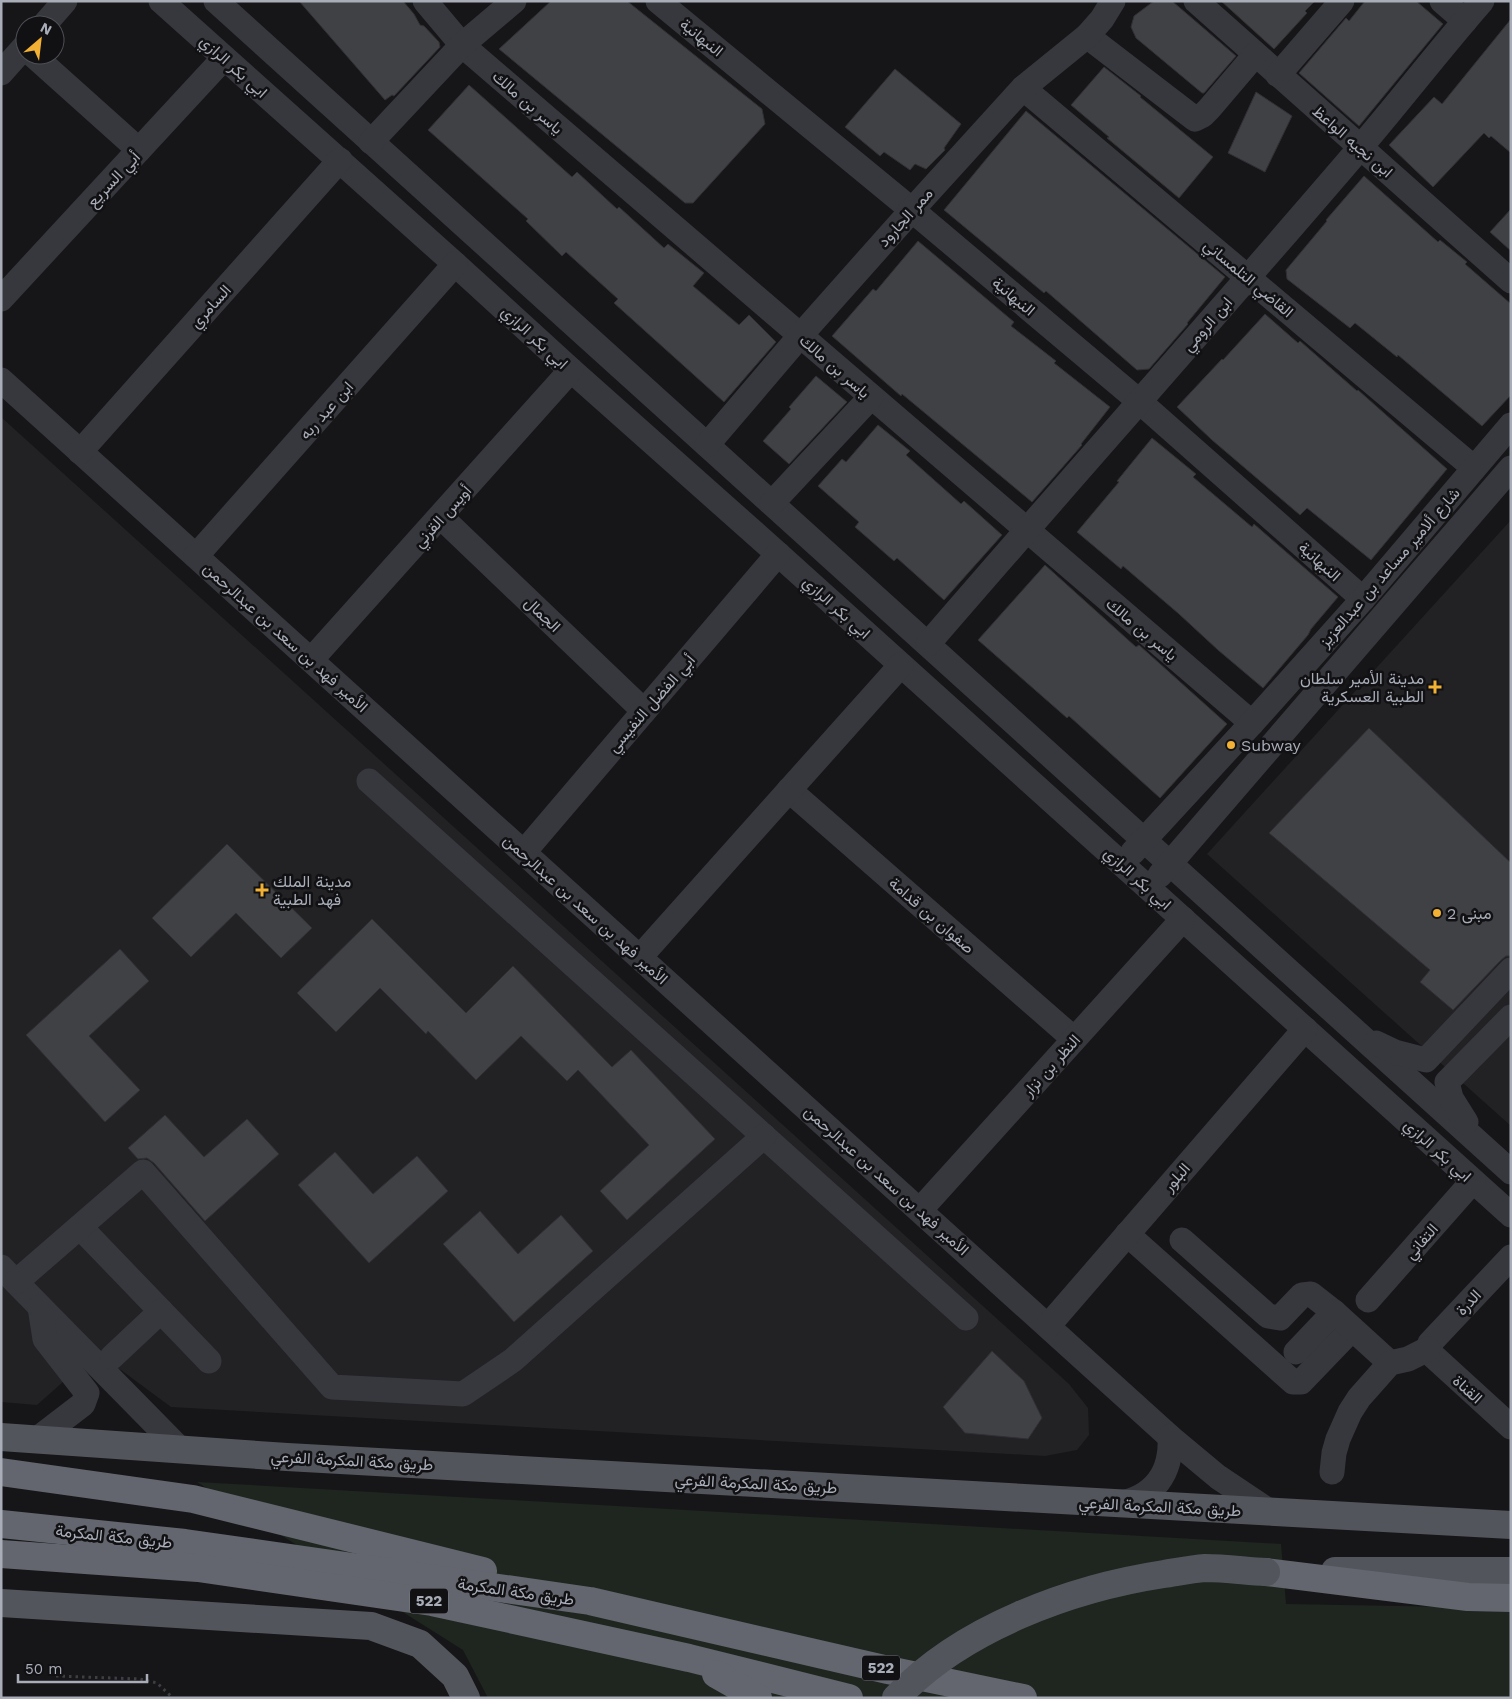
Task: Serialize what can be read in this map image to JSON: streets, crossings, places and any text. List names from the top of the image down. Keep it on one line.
{"streets":{"highway":["طريق مكة المكرمة","522"],"main road":["طريق مكة المكرمة الفرعي"],"street":["النبهانية","ابي بكر الرازي","ياسر بن مالك","ابن نجيه الواعظ","أبي السريع","ممر الجارود","القاضي التلمساني","السامري","ابن الرومي","ابن عبد ربه","أويس القرني","شارع ألامير مساعد بن عبدالعزيز","الجمال","الأمير فهد بن سعد بن عبدالرحمن","أبي الفضل النفيسي","صفوان بن قدامة","النظر بن نزار","البلور","التفاني","الدرة","القناة"]},"crossings":[["النبهانية","ممر الجارود"],["النبهانية","ابن الرومي"],["النبهانية","شارع ألامير مساعد بن عبدالعزيز"],["ابي بكر الرازي","أبي السريع"],["ابي بكر الرازي","ممر الجارود"],["ابي بكر الرازي","السامري"],["ابي بكر الرازي","ابن الرومي"],["ابي بكر الرازي","ابن عبد ربه"],["ابي بكر الرازي","أويس القرني"],["ابي بكر الرازي","شارع ألامير مساعد بن عبدالعزيز"],["ابي بكر الرازي","أبي الفضل النفيسي"],["ابي بكر الرازي","النظر بن نزار"],["ابي بكر الرازي","البلور"],["ابي بكر الرازي","التفاني"],["ياسر بن مالك","ممر الجارود"],["ياسر بن مالك","ابن الرومي"],["ياسر بن مالك","شارع ألامير مساعد بن عبدالعزيز"],["ابن نجيه الواعظ","ابن الرومي"],["ممر الجارود","القاضي التلمساني"],["القاضي التلمساني","ابن الرومي"],["القاضي التلمساني","شارع ألامير مساعد بن عبدالعزيز"],["السامري","الأمير فهد بن سعد بن عبدالرحمن"],["ابن عبد ربه","الأمير فهد بن سعد بن عبدالرحمن"],["أويس القرني","الجمال"],["أويس القرني","الأمير فهد بن سعد بن عبدالرحمن"],["الجمال","أبي الفضل النفيسي"],["الأمير فهد بن سعد بن عبدالرحمن","أبي الفضل النفيسي"],["الأمير فهد بن سعد بن عبدالرحمن","النظر بن نزار"],["الأمير فهد بن سعد بن عبدالرحمن","البلور"],["الأمير فهد بن سعد بن عبدالرحمن","طريق مكة المكرمة الفرعي"],["صفوان بن قدامة","النظر بن نزار"],["الدرة","القناة"]],"places":{"health":["مدينة الأمير سلطان الطبية العسكرية","مدينة الملك فهد الطبية"],"other":["Subway","مبنى 2"]},"scale_bar":"50 m","north":"top right"}
